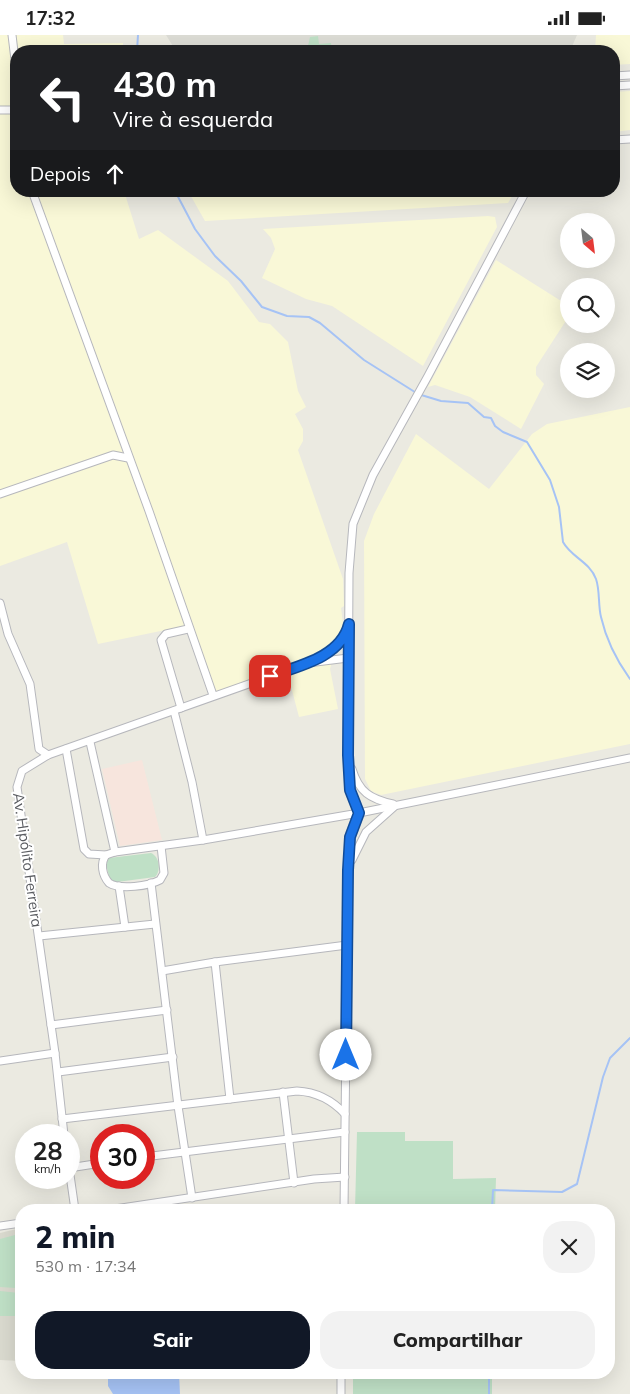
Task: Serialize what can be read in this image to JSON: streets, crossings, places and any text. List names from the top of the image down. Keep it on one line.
{"streets":{"street":["Av. Hipólito Ferreira"]},"north":"bottom right","page":{"status":"17:32","turn":["430 m","Vire à esquerda"],"then":"Depois","speed":"28 km/h","limit":"30","heading":["2 min","530 m · 17:34"],"buttons":["Sair","Compartilhar"]}}
